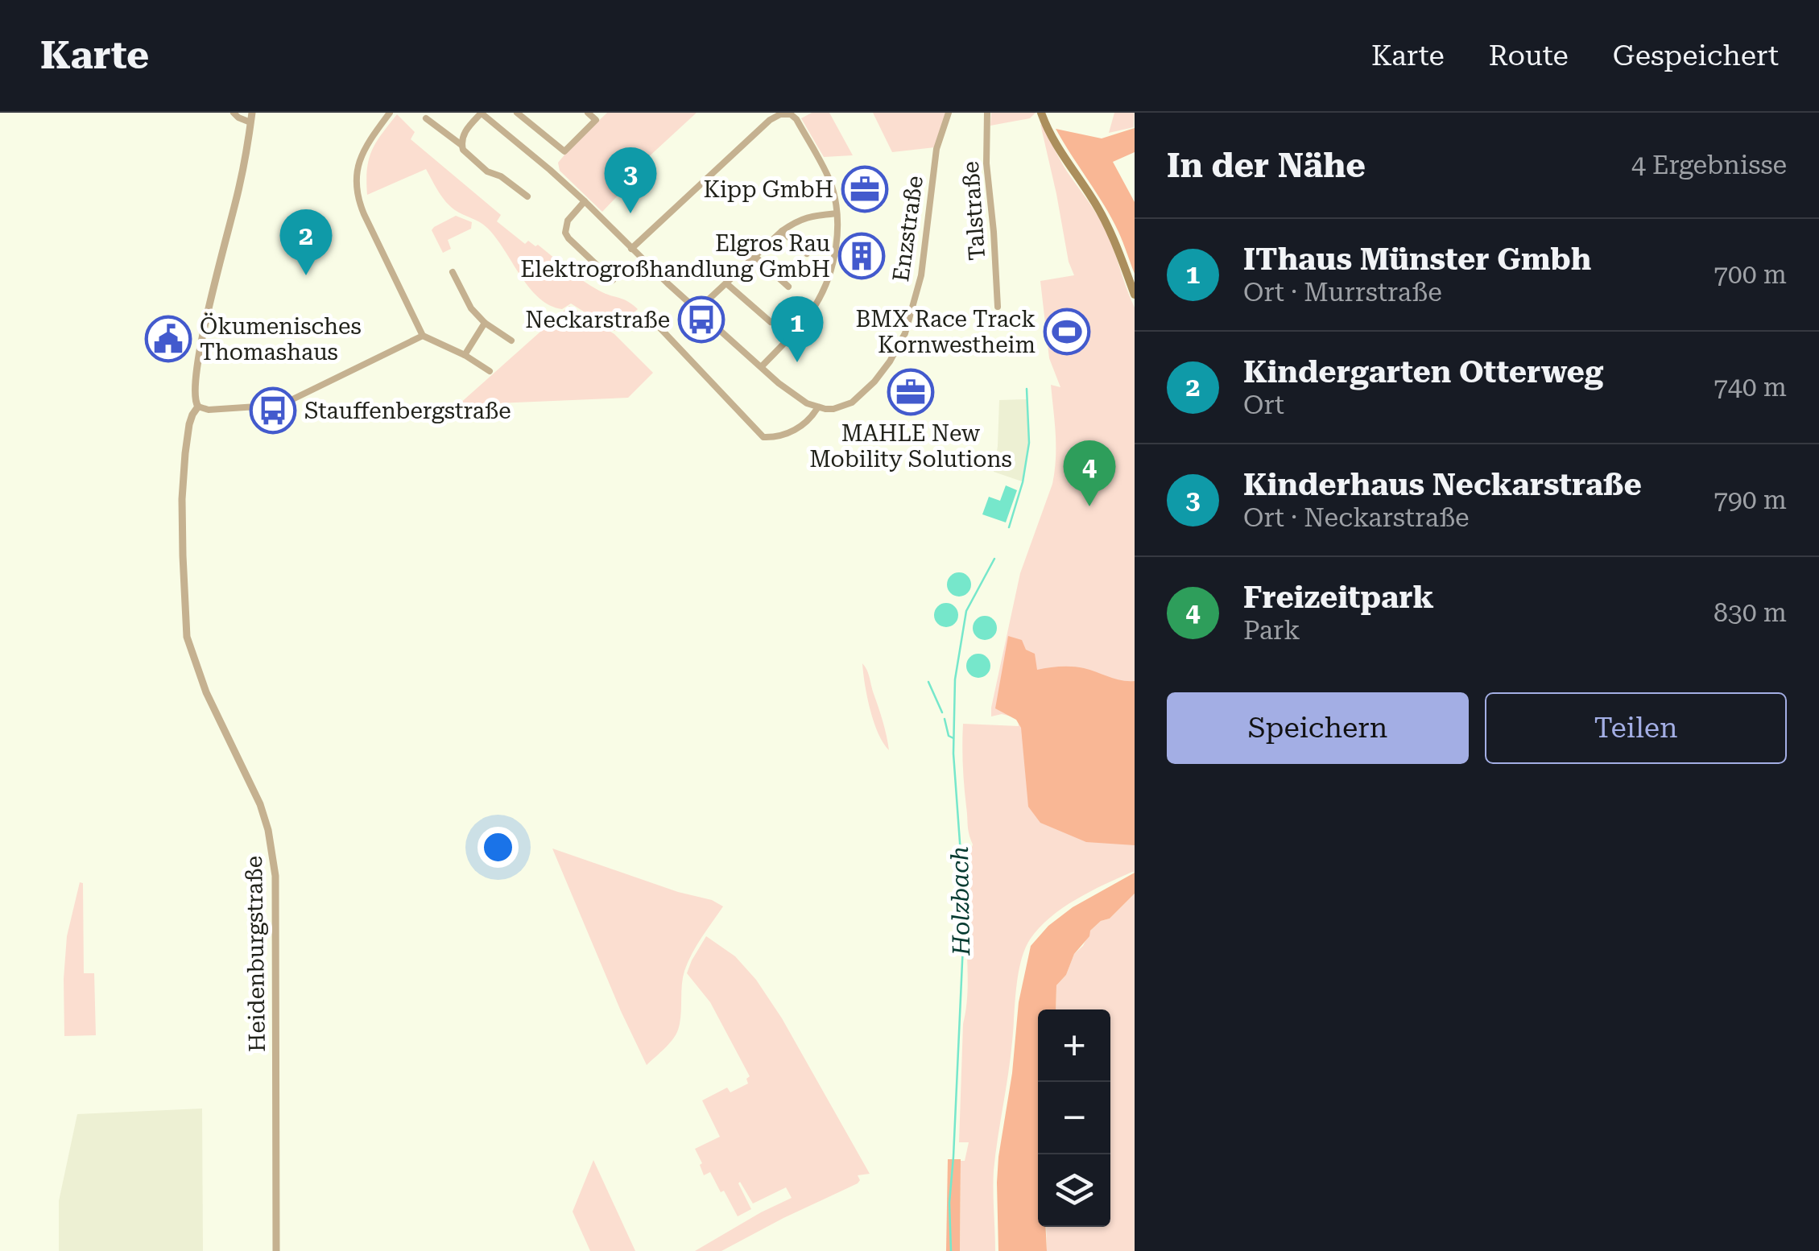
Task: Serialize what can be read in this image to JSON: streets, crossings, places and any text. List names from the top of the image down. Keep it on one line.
{"streets":{"street":["Talstraße","Enzstraße","Heidenburgstraße"]},"water":["Holzbach"],"places":{"office":["Kipp GmbH","MAHLE New Mobility Solutions"],"building":["Elgros Rau Elektrogroßhandlung GmbH"],"bus stop":["Neckarstraße","Stauffenbergstraße"],"sports":["BMX Race Track Kornwestheim"],"public building":["Ökumenisches Thomashaus"]},"page":{"header":"Karte","nav":["Karte","Route","Gespeichert"],"heading":["In der Nähe","4 Ergebnisse"],"pins":["3","2","1","4"],"list":[{"mark":"1","name":"IThaus Münster Gmbh","note":"Ort · Murrstraße","value":"700 m"},{"mark":"2","name":"Kindergarten Otterweg","note":"Ort","value":"740 m"},{"mark":"3","name":"Kinderhaus Neckarstraße","note":"Ort · Neckarstraße","value":"790 m"},{"mark":"4","name":"Freizeitpark","note":"Park","value":"830 m"}],"buttons":["Speichern","Teilen"],"map_buttons":["+","−"]}}
